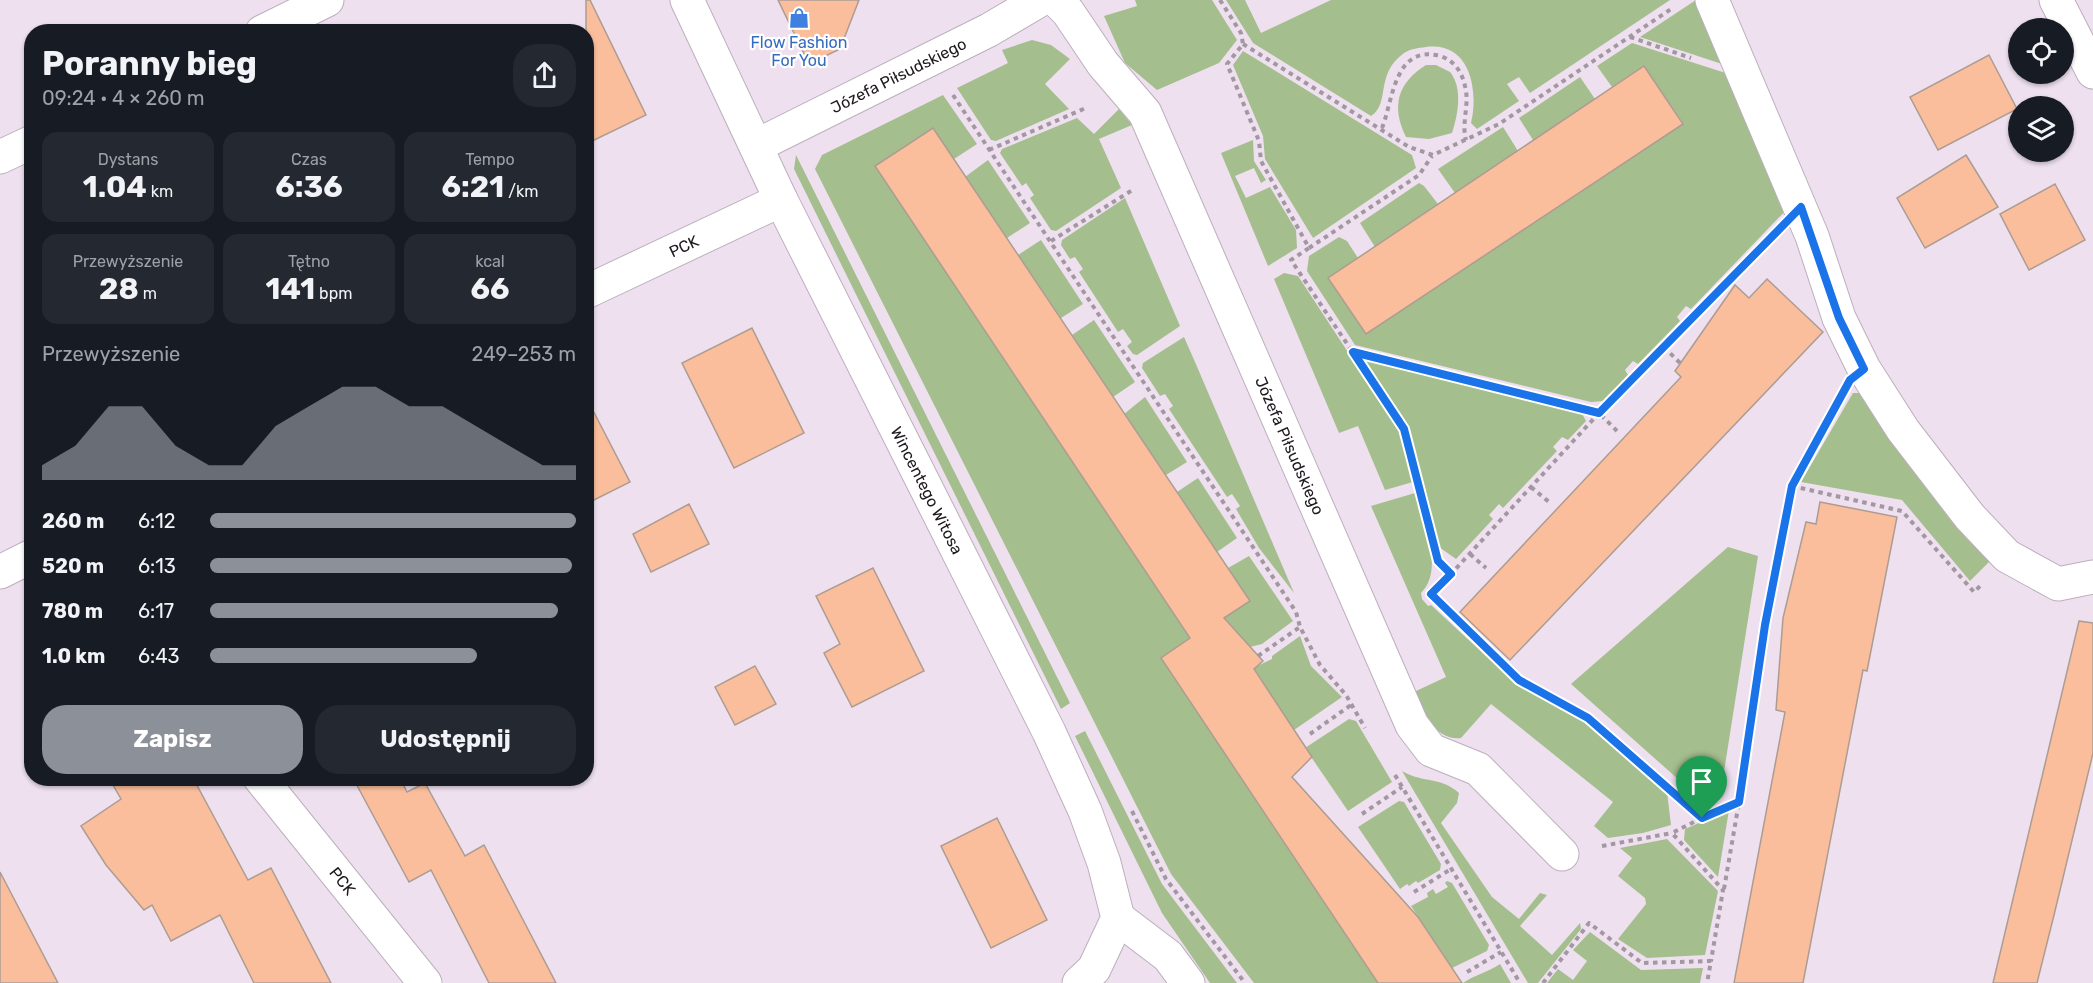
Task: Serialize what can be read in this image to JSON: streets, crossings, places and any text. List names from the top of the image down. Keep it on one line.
{"streets":{"street":["Józefa Piłsudskiego","PCK","Wincentego Witosa"]},"crossings":[["Józefa Piłsudskiego","Wincentego Witosa"],["PCK","Wincentego Witosa"]],"places":{"shop":["Flow Fashion For You"]},"page":{"heading":["Poranny bieg","09:24 · 4 × 260 m"],"stats":[["Dystans","1.04 km"],["Czas","6:36"],["Tempo","6:21 /km"],["Przewyższenie","28 m"],["Tętno","141 bpm"],["kcal","66"]],"chart":["Przewyższenie","249–253 m"],"list":[{"name":"260 m","note":"6:12"},{"name":"520 m","note":"6:13"},{"name":"780 m","note":"6:17"},{"name":"1.0 km","note":"6:43"}],"buttons":["Zapisz","Udostępnij"]}}
